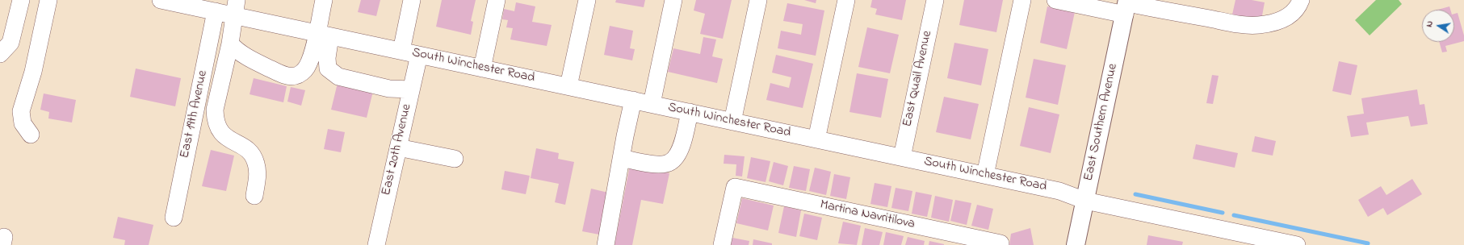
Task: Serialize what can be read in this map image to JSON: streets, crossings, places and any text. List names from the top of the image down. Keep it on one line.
{"streets":{"main road":["East Southern Avenue"],"street":["South Winchester Road","East Quail Avenue","East 19th Avenue","East 20th Avenue","Martina Navritilova"]},"crossings":[["South Winchester Road","East Quail Avenue"],["South Winchester Road","East 19th Avenue"],["South Winchester Road","East Southern Avenue"],["South Winchester Road","East 20th Avenue"]],"north":"left"}
